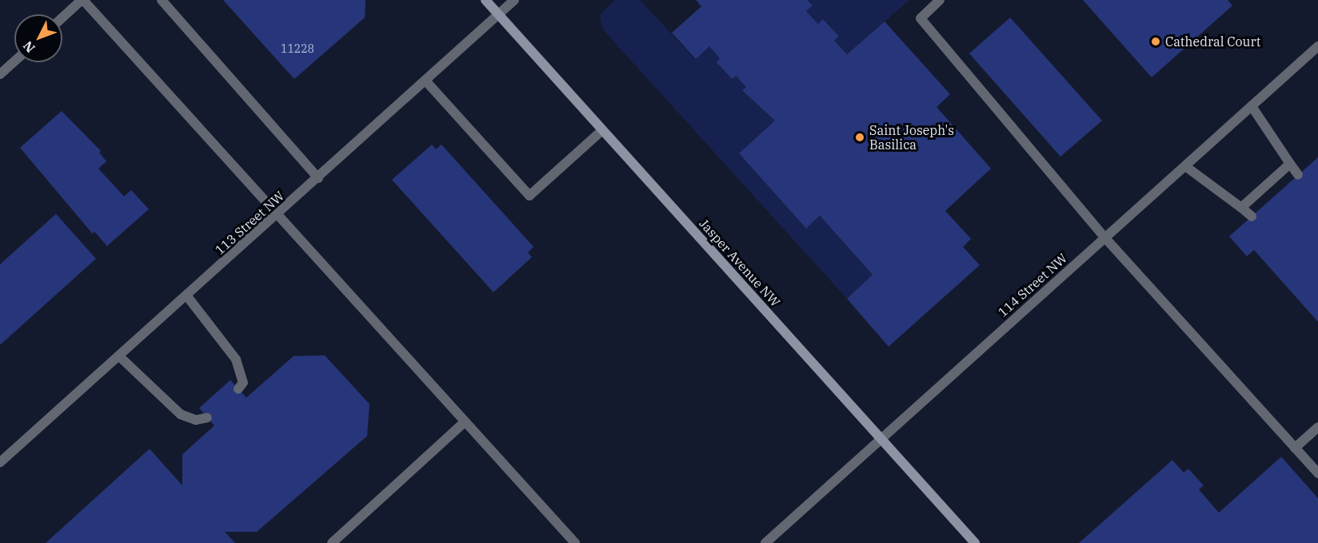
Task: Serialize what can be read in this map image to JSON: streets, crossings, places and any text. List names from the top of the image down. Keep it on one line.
{"streets":{"main road":["Jasper Avenue NW"],"street":["113 Street NW","114 Street NW"]},"crossings":[["113 Street NW","Jasper Avenue NW"],["Jasper Avenue NW","114 Street NW"]],"places":["Cathedral Court","Saint Joseph's Basilica"],"house_numbers":["11228"],"north":"bottom left"}
